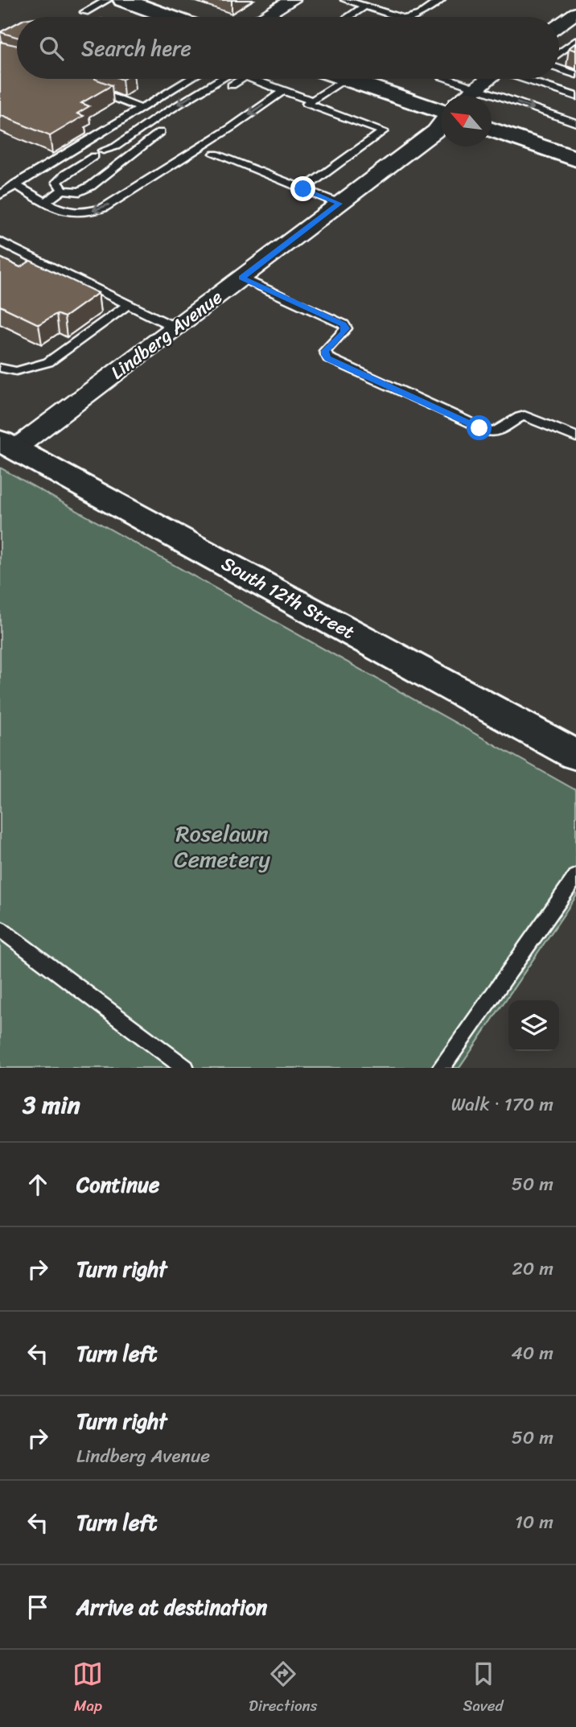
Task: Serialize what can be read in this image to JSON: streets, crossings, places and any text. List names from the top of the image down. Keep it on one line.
{"streets":{"street":["Lindberg Avenue","South 12th Street"]},"crossings":[["Lindberg Avenue","South 12th Street"]],"parks":["Roselawn Cemetery"],"north":"top left","page":{"search":"Search here","heading":["3 min","Walk · 170 m"],"list":[["Continue","50 m"],["Turn right","20 m"],["Turn left","40 m"],["Turn right","Lindberg Avenue","50 m"],["Turn left","10 m"],"Arrive at destination"],"nav":["Map","Directions","Saved"]}}
